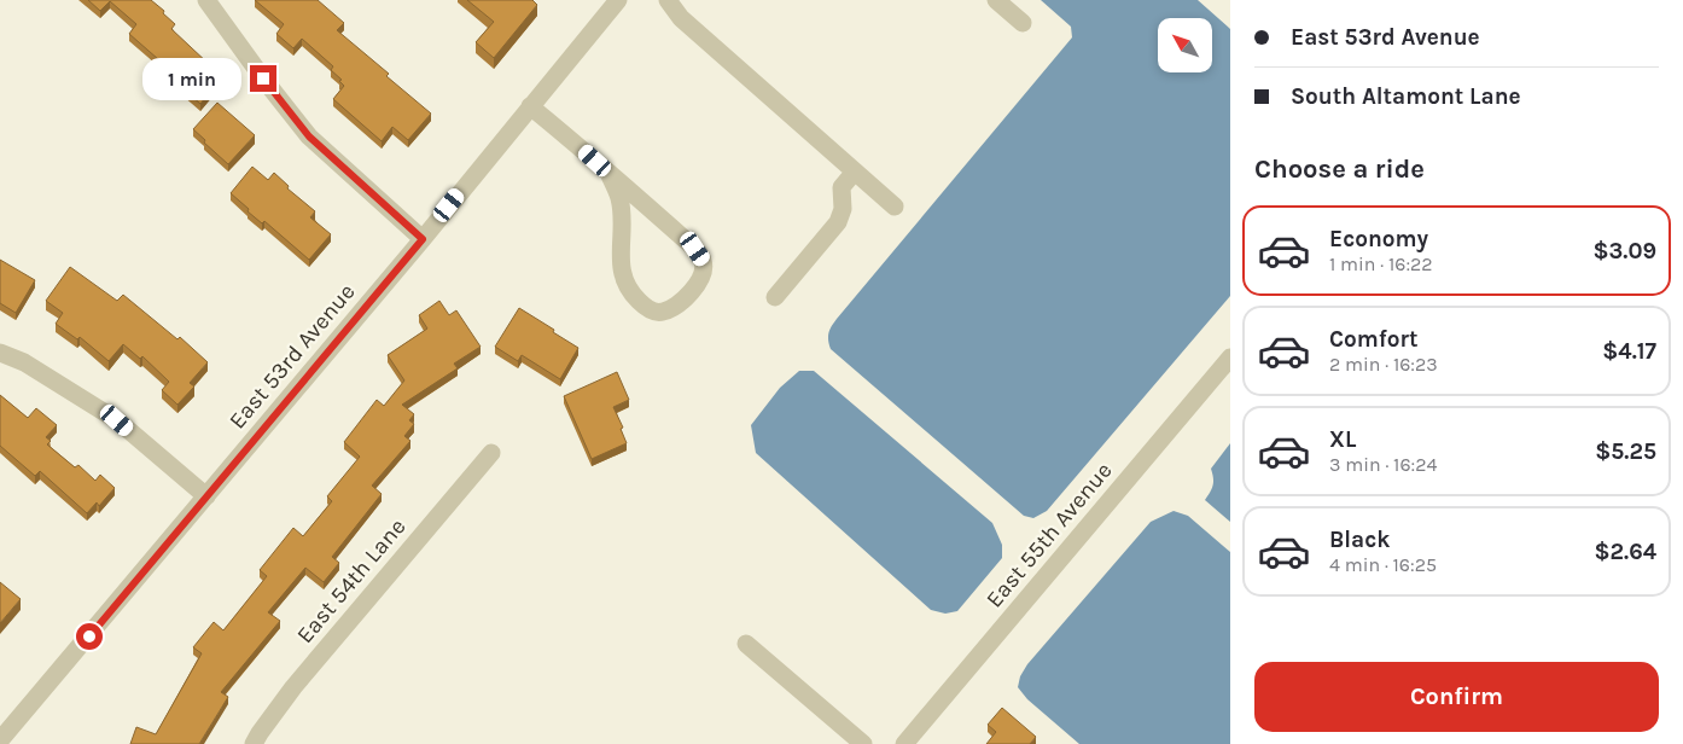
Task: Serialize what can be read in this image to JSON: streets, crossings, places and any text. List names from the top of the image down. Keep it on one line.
{"streets":{"street":["East 53rd Avenue","East 55th Avenue","East 54th Lane"]},"north":"top left","page":{"banner":["East 53rd Avenue","South Altamont Lane"],"bubble":"1 min","heading":"Choose a ride","list":[{"name":"Economy","note":"1 min · 16:22","value":"$3.09"},{"name":"Comfort","note":"2 min · 16:23","value":"$4.17"},{"name":"XL","note":"3 min · 16:24","value":"$5.25"},{"name":"Black","note":"4 min · 16:25","value":"$2.64"}],"buttons":"Confirm"}}
